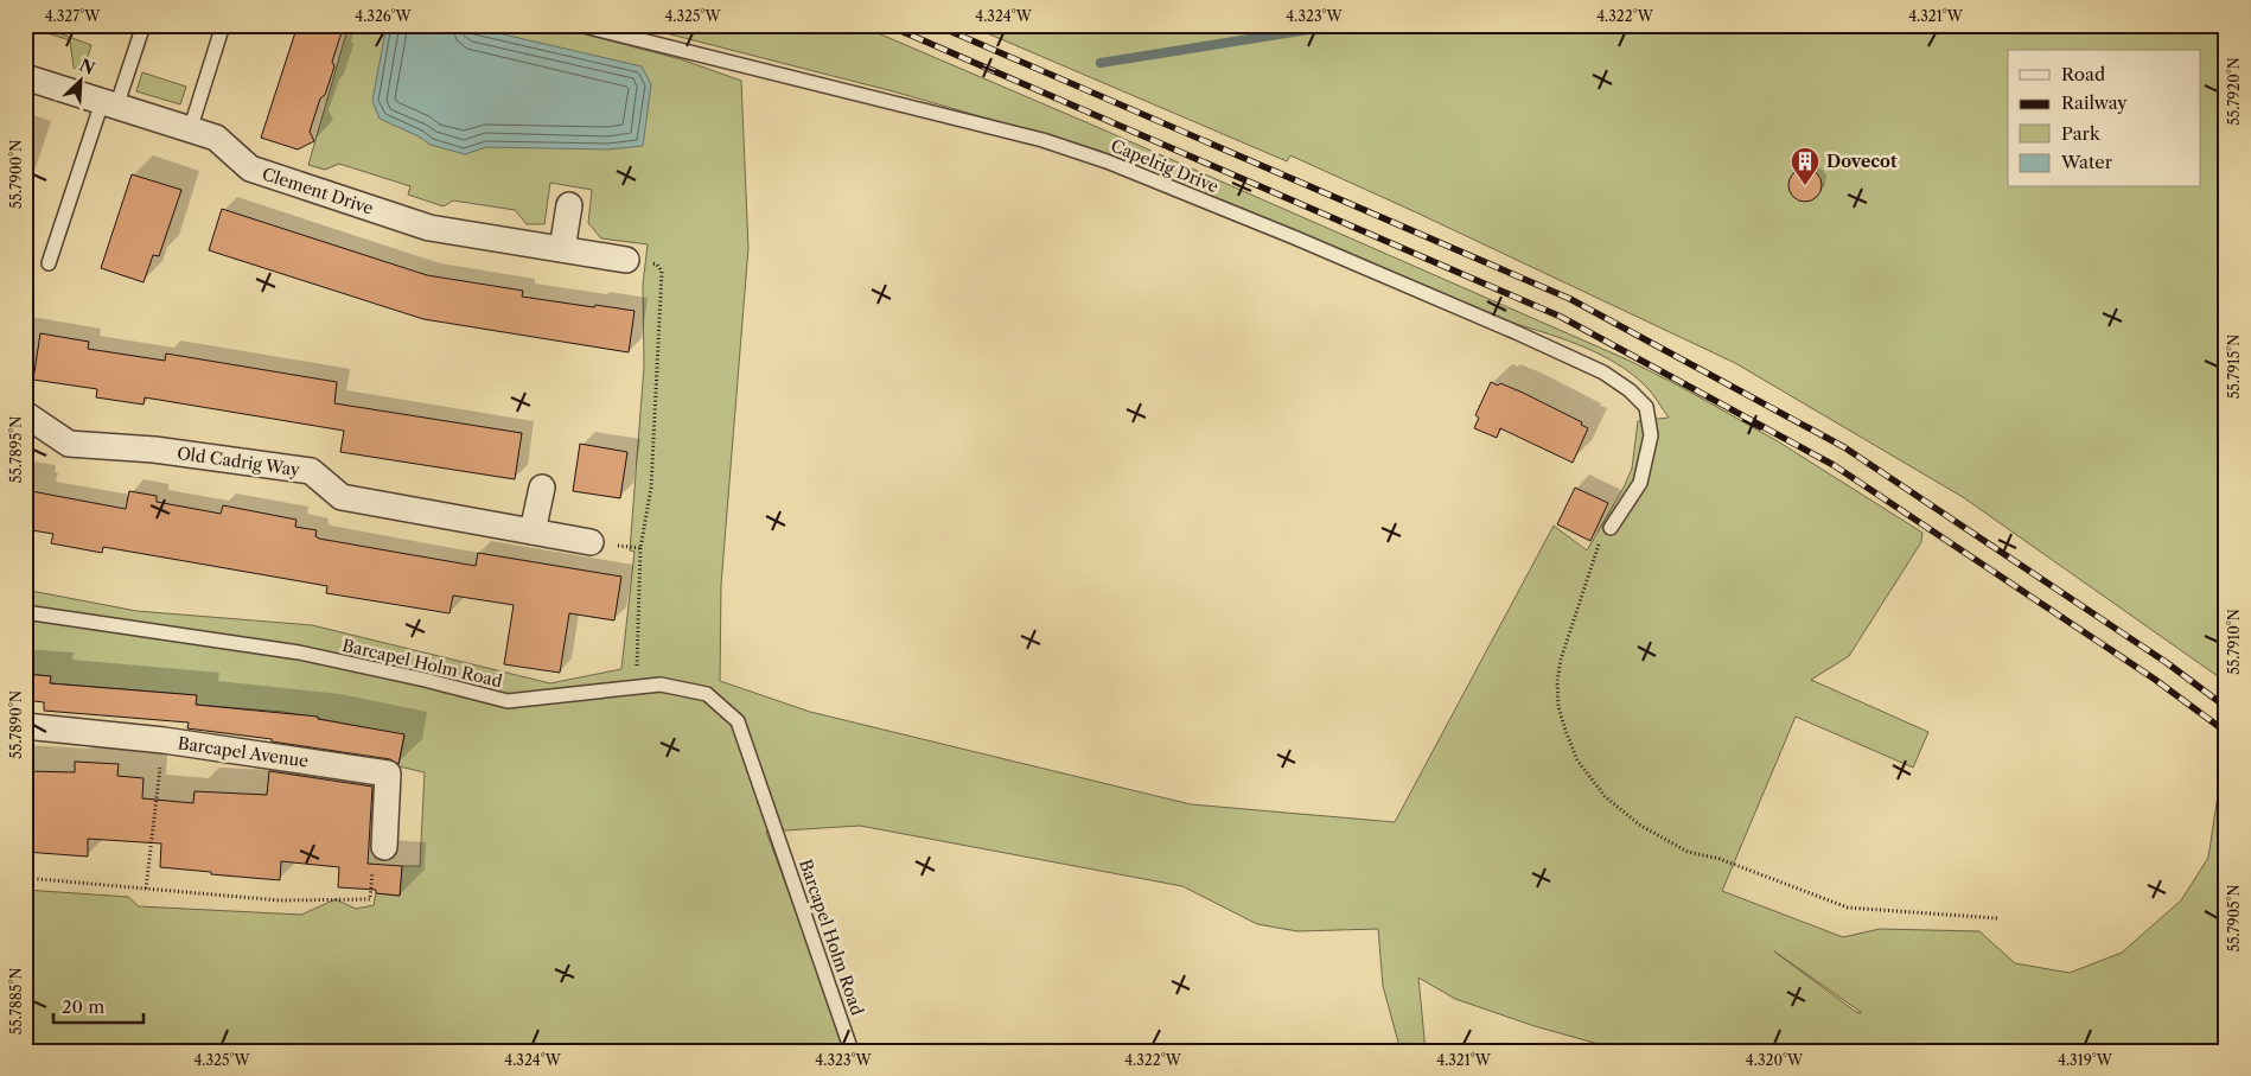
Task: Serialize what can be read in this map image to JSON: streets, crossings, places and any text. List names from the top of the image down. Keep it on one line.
{"streets":{"street":["Clement Drive","Old Cadrig Way","Barcapel Avenue"],"lane":["Capelrig Drive","Barcapel Holm Road"]},"places":{"building":["Dovecot"]},"legend":["Road","Railway","Park","Water"],"scale_bar":"20 m","north":"top right","coordinates":["4.327°W","4.326°W","4.325°W","4.324°W","4.323°W","4.322°W","4.321°W","55.7920°N","55.7900°N","55.7915°N","55.7895°N","55.7910°N","55.7890°N","55.7905°N","55.7885°N","4.320°W","4.319°W"]}
